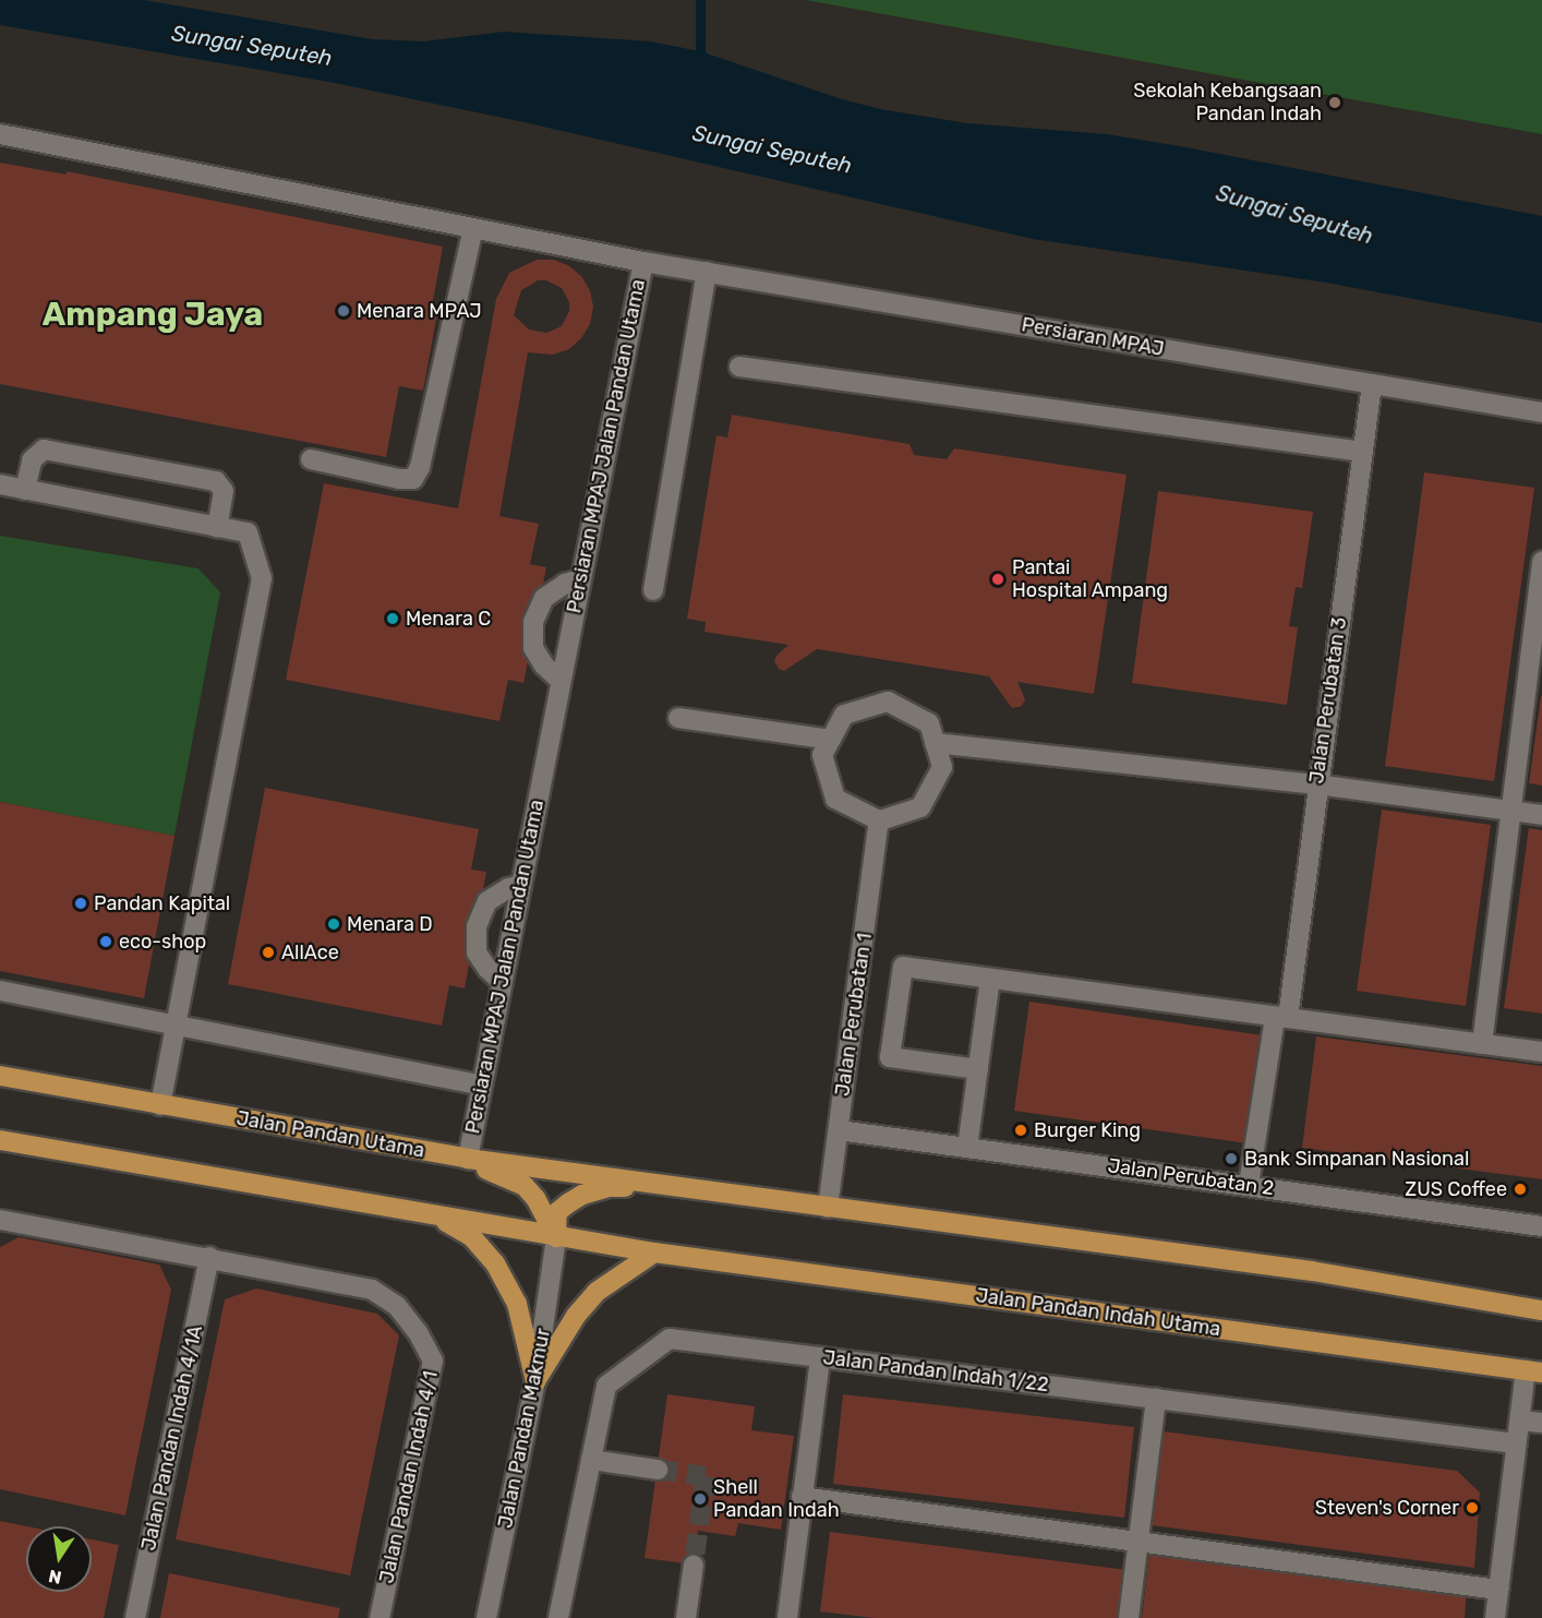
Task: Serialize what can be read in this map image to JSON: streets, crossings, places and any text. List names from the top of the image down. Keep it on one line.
{"streets":{"main road":["Jalan Pandan Utama","Jalan Pandan Indah Utama"],"street":["Persiaran MPAJ","Persiaran MPAJ Jalan Pandan Utama","Jalan Perubatan 3","Jalan Perubatan 1","Jalan Perubatan 2","Jalan Pandan Indah 1/22","Jalan Pandan Makmur","Jalan Pandan Indah 4/1A","Jalan Pandan Indah 4/1"]},"crossings":[["Persiaran MPAJ","Persiaran MPAJ Jalan Pandan Utama"],["Persiaran MPAJ","Jalan Perubatan 3"],["Persiaran MPAJ Jalan Pandan Utama","Jalan Pandan Utama"],["Jalan Perubatan 3","Jalan Perubatan 2"],["Jalan Perubatan 1","Jalan Perubatan 2"],["Jalan Pandan Indah 4/1A","Jalan Pandan Indah 4/1"]],"districts":["Ampang Jaya"],"water":["Sungai Seputeh"],"places":["Sekolah Kebangsaan Pandan Indah","Menara MPAJ","Pantai Hospital Ampang","Menara C","Pandan Kapital","Menara D","eco-shop","AllAce","Burger King","Bank Simpanan Nasional","ZUS Coffee","Shell Pandan Indah","Steven's Corner"],"north":"bottom"}
